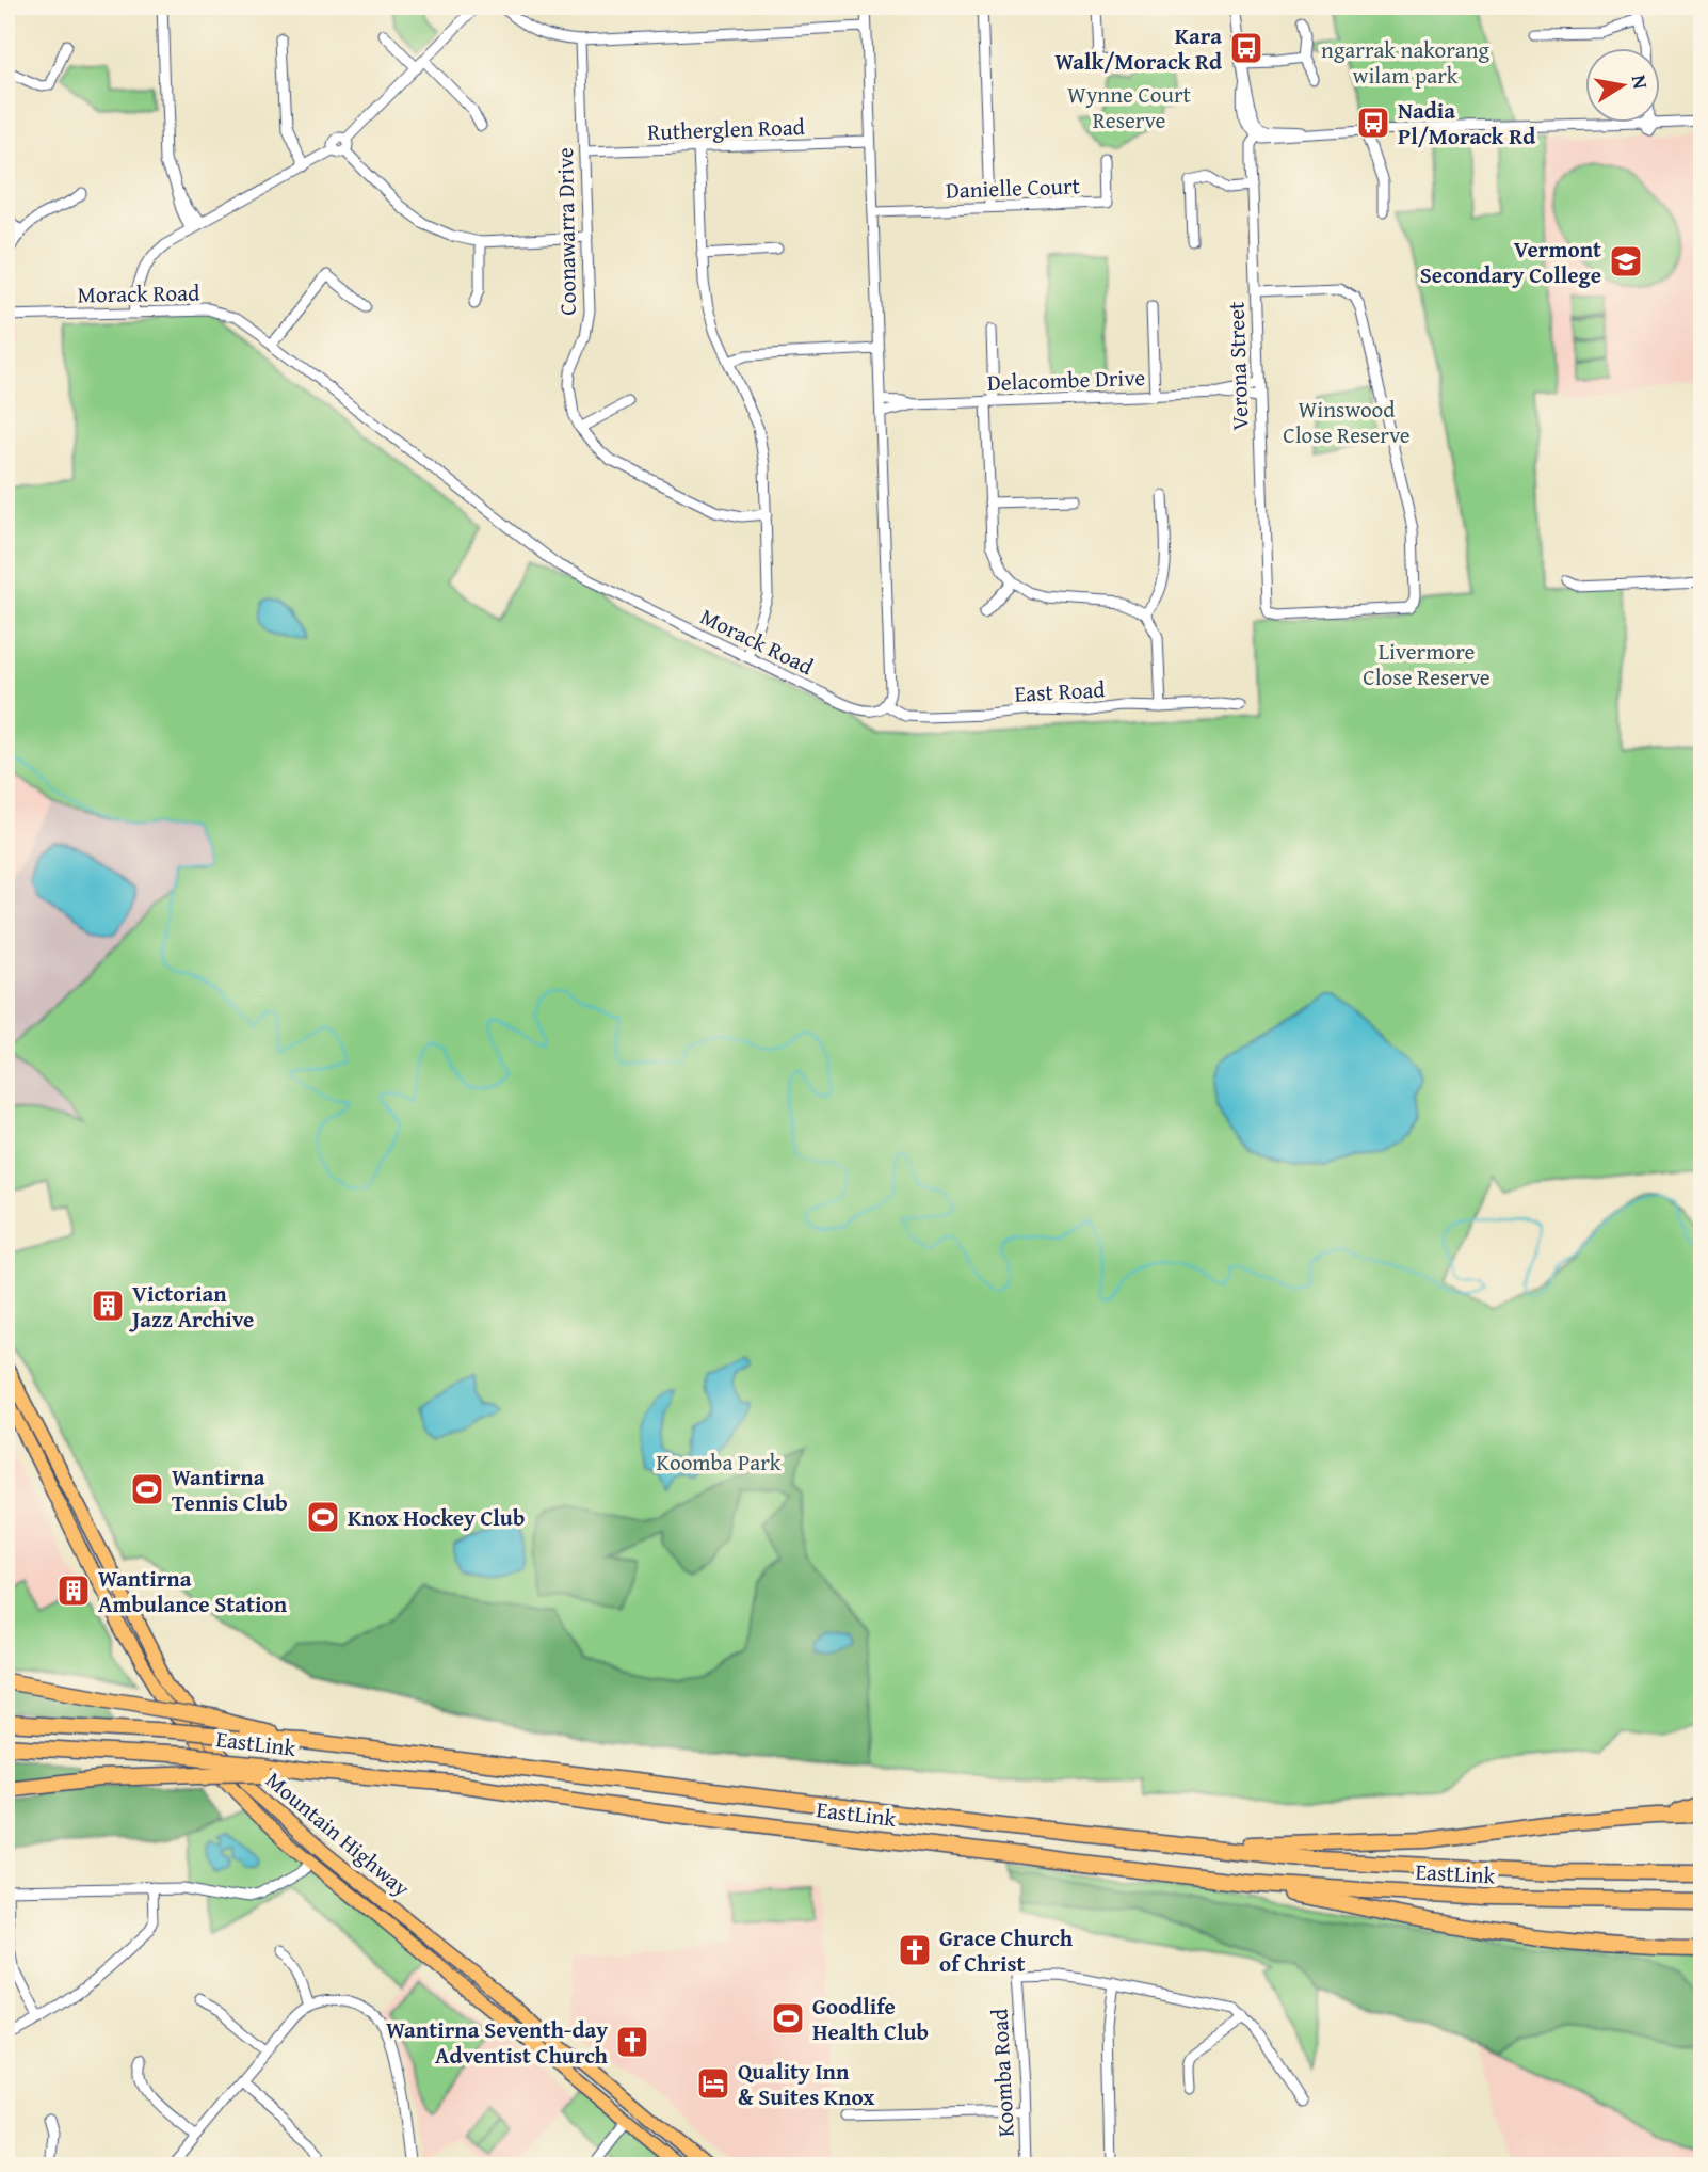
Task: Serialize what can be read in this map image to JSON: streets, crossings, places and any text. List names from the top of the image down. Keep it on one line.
{"streets":{"highway":["EastLink"],"main road":["Mountain Highway"],"street":["Rutherglen Road","Danielle Court","Coonawarra Drive","Morack Road","Verona Street","Delacombe Drive","East Road","Koomba Road"]},"crossings":[["Rutherglen Road","Coonawarra Drive"],["Morack Road","East Road"],["Verona Street","Delacombe Drive"]],"parks":["ngarrak nakorang wilam park","Wynne Court Reserve","Winswood Close Reserve","Livermore Close Reserve","Koomba Park"],"places":{"bus stop":["Kara Walk/Morack Rd","Nadia Pl/Morack Rd"],"school or university":["Vermont Secondary College"],"building":["Victorian Jazz Archive","Wantirna Ambulance Station"],"sports":["Wantirna Tennis Club","Knox Hockey Club","Goodlife Health Club"],"church":["Grace Church of Christ","Wantirna Seventh-day Adventist Church"],"hotel":["Quality Inn & Suites Knox"]},"north":"right"}
